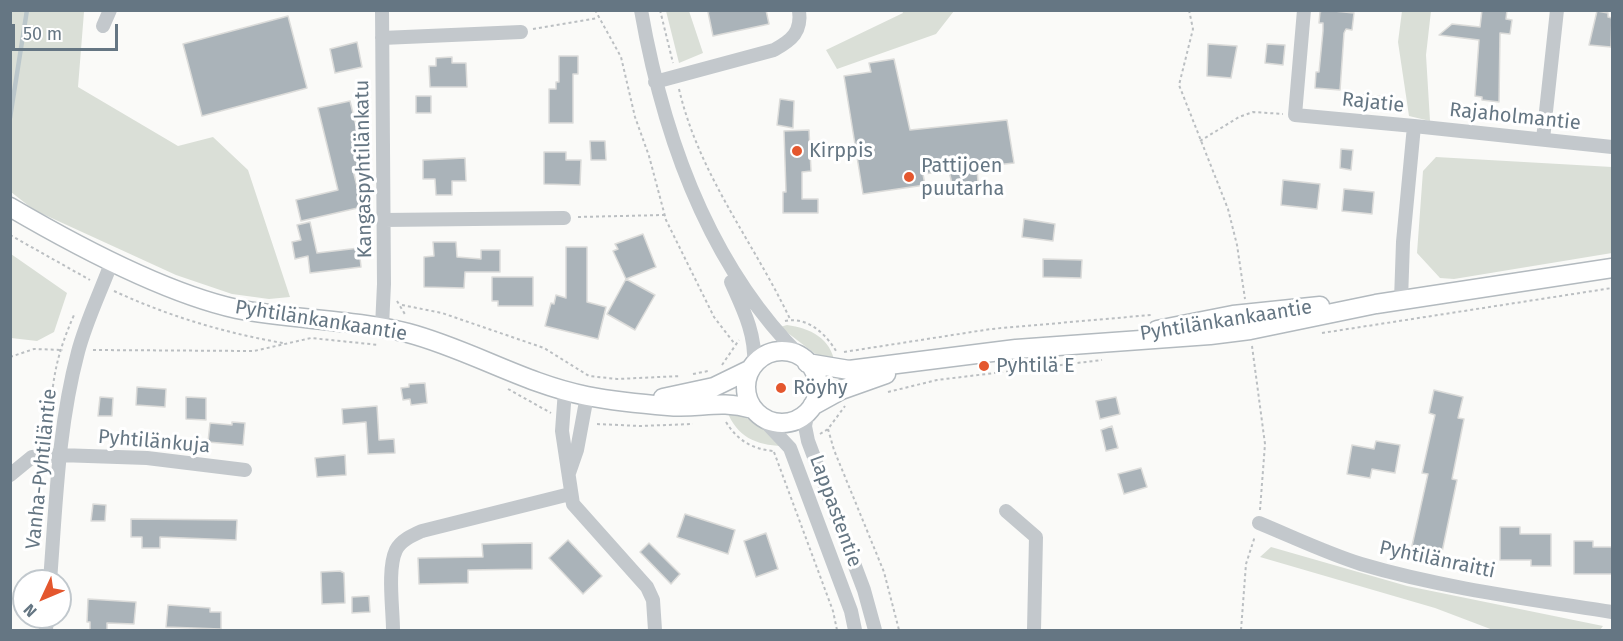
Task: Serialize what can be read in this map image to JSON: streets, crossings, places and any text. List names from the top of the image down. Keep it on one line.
{"streets":{"street":["Rajatie","Rajaholmantie","Kangaspyhtilänkatu","Pyhtilänkankaantie","Pyhtilänkuja","Vanha-Pyhtiläntie","Lappastentie","Pyhtilänraitti"]},"crossings":[["Rajatie","Rajaholmantie"],["Rajatie","Pyhtilänkankaantie"],["Kangaspyhtilänkatu","Pyhtilänkankaantie"],["Pyhtilänkankaantie","Vanha-Pyhtiläntie"],["Pyhtilänkankaantie","Lappastentie"],["Pyhtilänkuja","Vanha-Pyhtiläntie"]],"places":["Kirppis","Pattijoen puutarha","Pyhtilä E","Röyhy"],"scale_bar":"50 m","north":"bottom left"}
